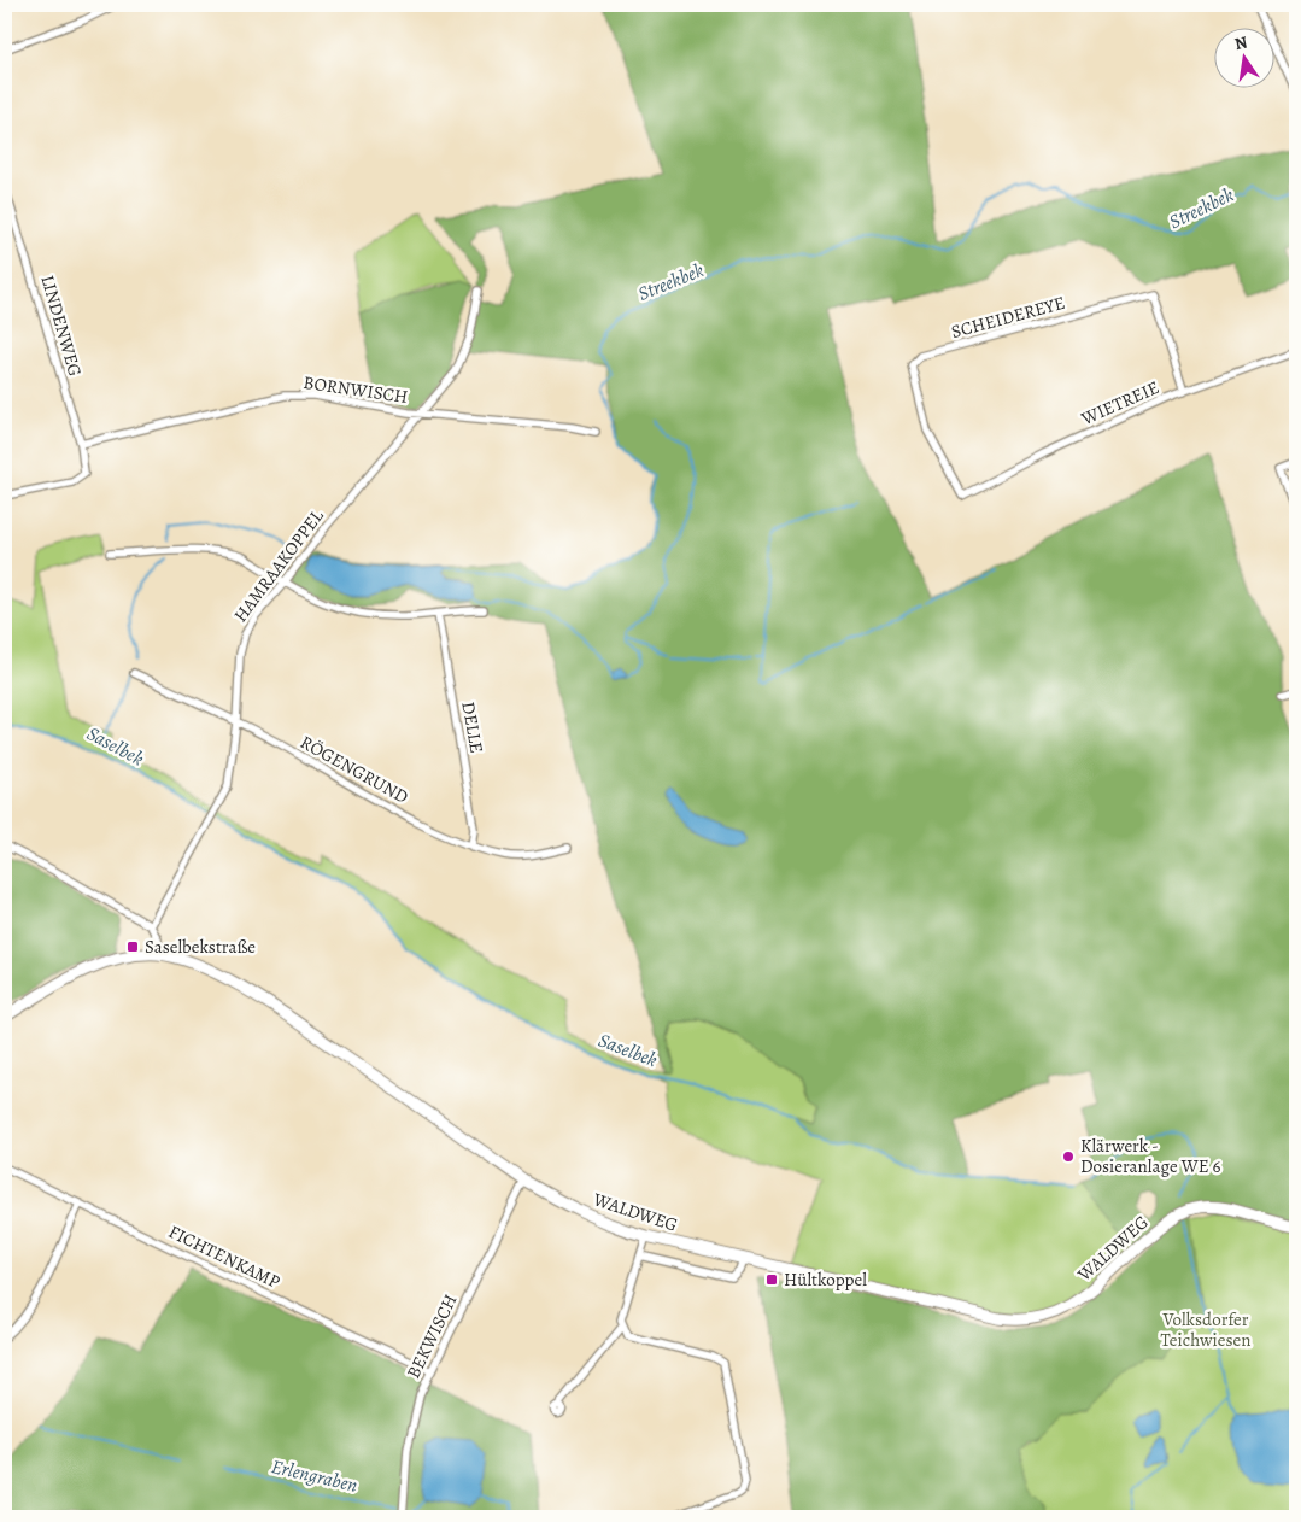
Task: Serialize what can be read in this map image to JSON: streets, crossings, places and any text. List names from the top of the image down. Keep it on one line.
{"streets":{"main road":["WALDWEG"],"street":["SCHEIDEREYE","LINDENWEG","BORNWISCH","WIETREIE","HAMRAAKOPPEL","DELLE","RÖGENGRUND","FICHTENKAMP","BEKWISCH"]},"crossings":[["SCHEIDEREYE","WIETREIE"],["LINDENWEG","BORNWISCH"],["BORNWISCH","HAMRAAKOPPEL"],["HAMRAAKOPPEL","RÖGENGRUND"],["DELLE","RÖGENGRUND"],["WALDWEG","BEKWISCH"],["FICHTENKAMP","BEKWISCH"]],"water":["Streekbek","Saselbek","Erlengraben"],"parks":["Volksdorfer Teichwiesen"],"places":{"transit":["Saselbekstraße","Hültkoppel"],"other":["Klärwerk - Dosieranlage WE 6"]},"north":"top"}
